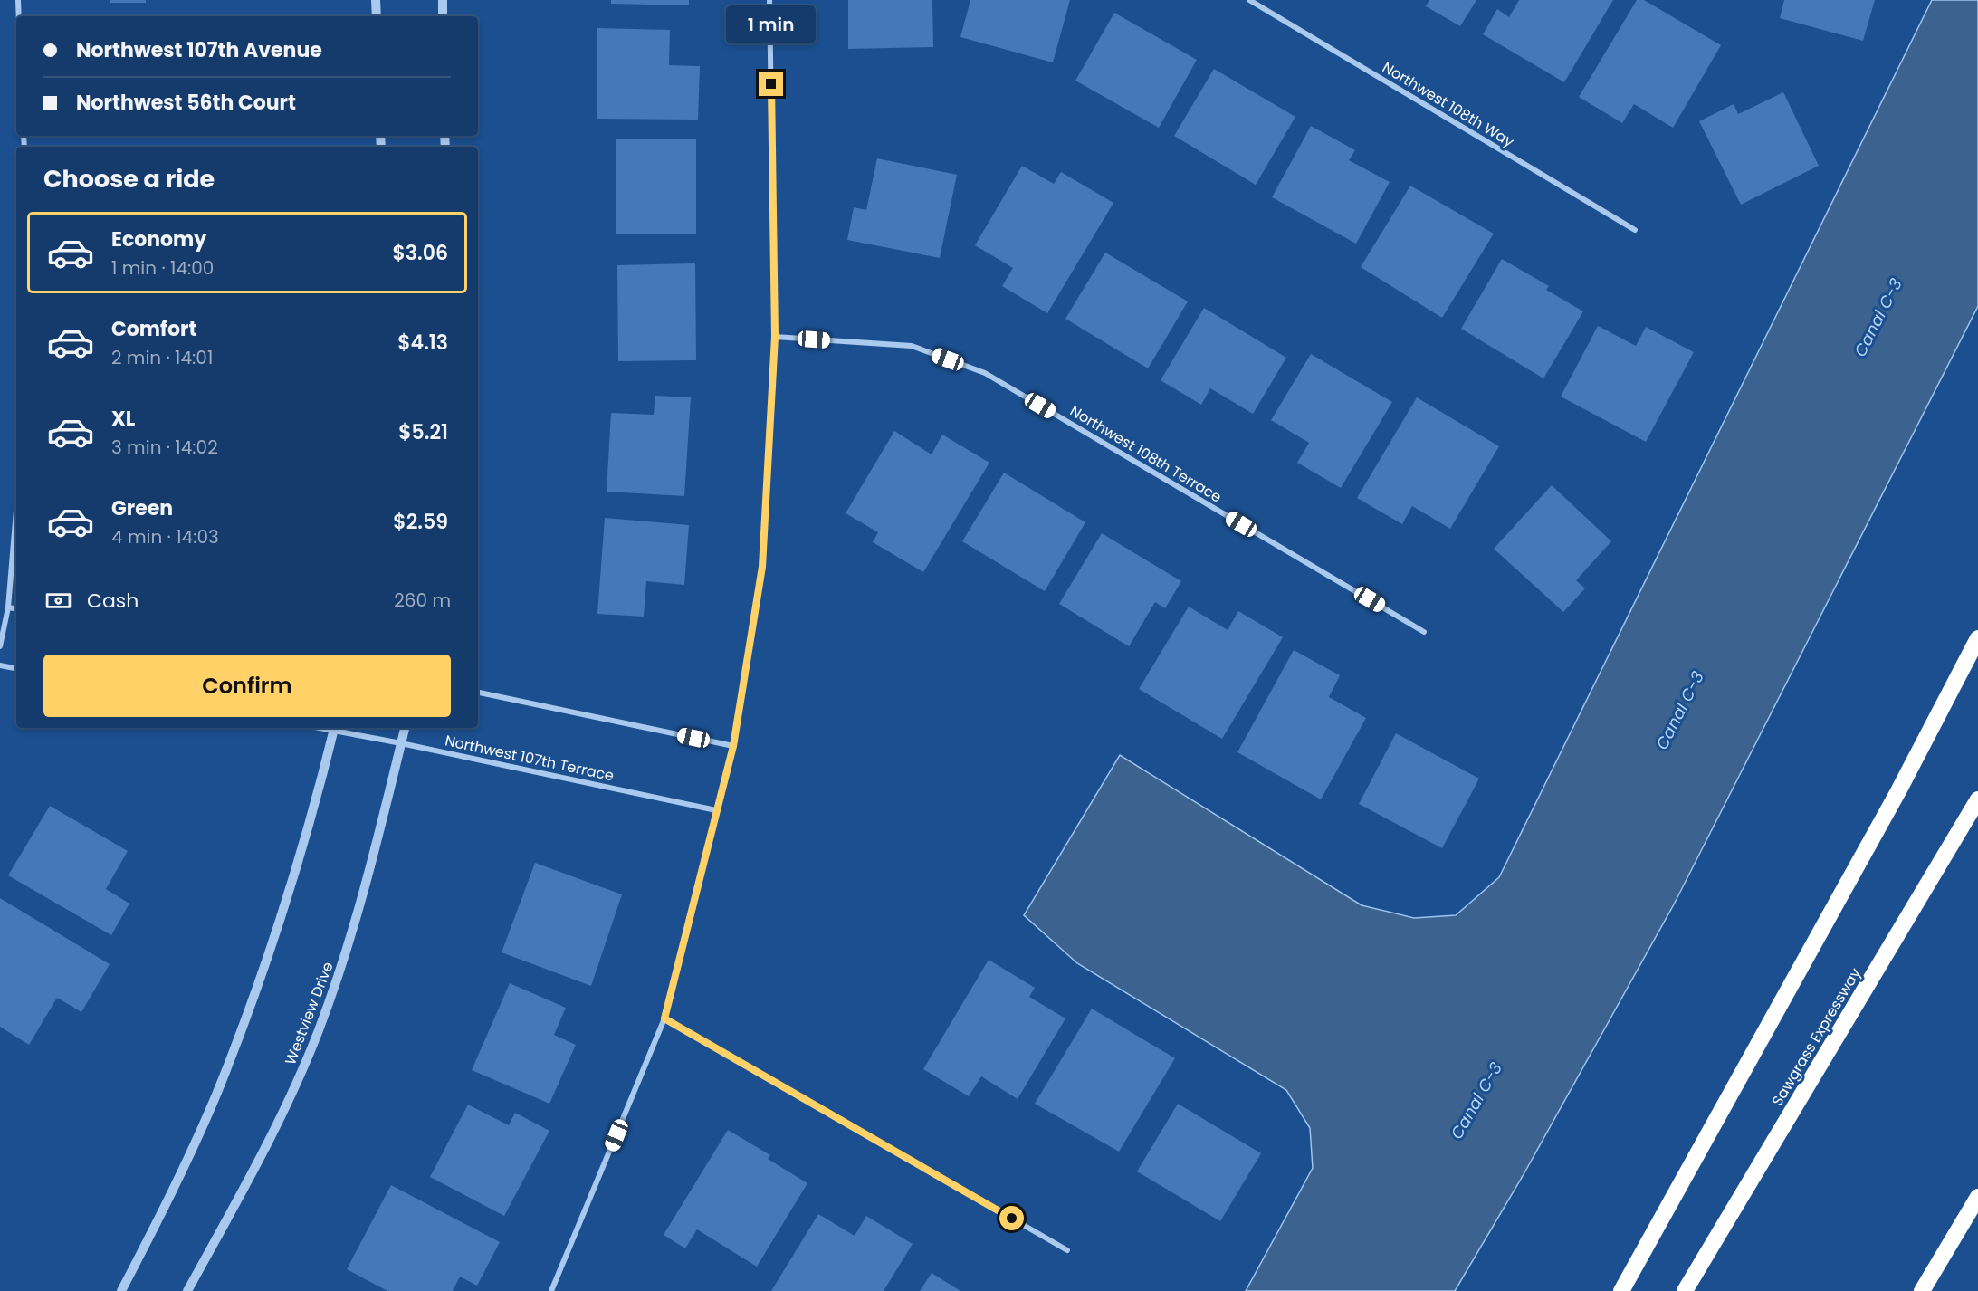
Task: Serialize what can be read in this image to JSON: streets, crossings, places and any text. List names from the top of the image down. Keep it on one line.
{"streets":{"highway":["Sawgrass Expressway"],"street":["Northwest 108th Way","Northwest 108th Terrace","Northwest 107th Terrace","Westview Drive"]},"crossings":[["Northwest 107th Terrace","Westview Drive"]],"water":["Canal C-3"],"page":{"bubble":"1 min","banner":["Northwest 107th Avenue","Northwest 56th Court"],"heading":"Choose a ride","list":[{"name":"Economy","note":"1 min · 14:00","value":"$3.06"},{"name":"Comfort","note":"2 min · 14:01","value":"$4.13"},{"name":"XL","note":"3 min · 14:02","value":"$5.21"},{"name":"Green","note":"4 min · 14:03","value":"$2.59"}],"pay":["Cash","260 m"],"buttons":"Confirm"}}
